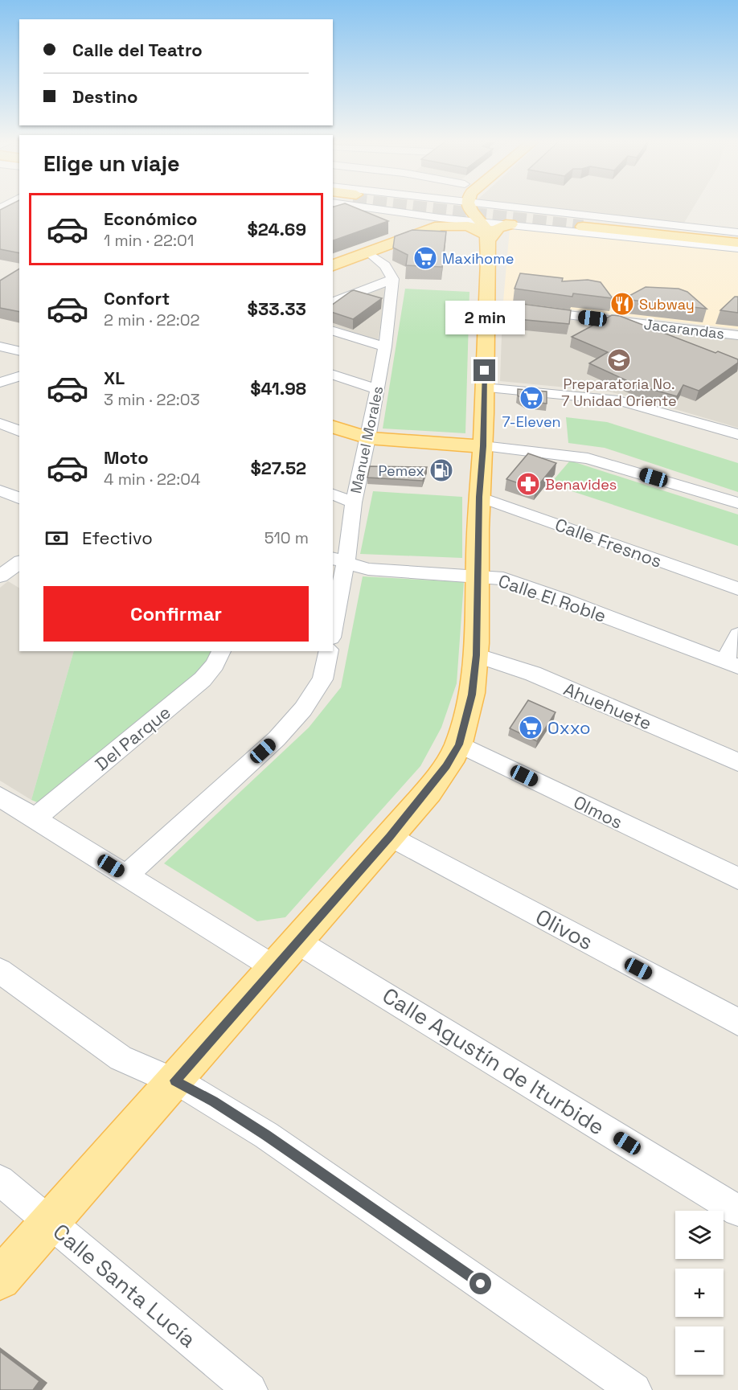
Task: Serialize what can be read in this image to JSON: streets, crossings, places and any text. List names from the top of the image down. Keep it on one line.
{"streets":{"street":["Jacarandas","Manuel Morales","Calle Fresnos","Calle El Roble","Ahuehuete","Del Parque","Olmos","Olivos","Calle Agustín de Iturbide","Calle Santa Lucía"]},"crossings":[["Manuel Morales","Calle El Roble"]],"places":{"supermarket":["Maxihome","7-Eleven","Oxxo"],"restaurant":["Subway"],"school or university":["Preparatoria No. 7 Unidad Oriente"],"fuel station":["Pemex"],"pharmacy":["Benavides"]},"page":{"banner":["Calle del Teatro","Destino"],"heading":"Elige un viaje","list":[{"name":"Económico","note":"1 min · 22:01","value":"$24.69"},{"name":"Confort","note":"2 min · 22:02","value":"$33.33"},{"name":"XL","note":"3 min · 22:03","value":"$41.98"},{"name":"Moto","note":"4 min · 22:04","value":"$27.52"}],"bubble":"2 min","pay":["Efectivo","510 m"],"buttons":"Confirmar","map_buttons":["+","−"]}}
